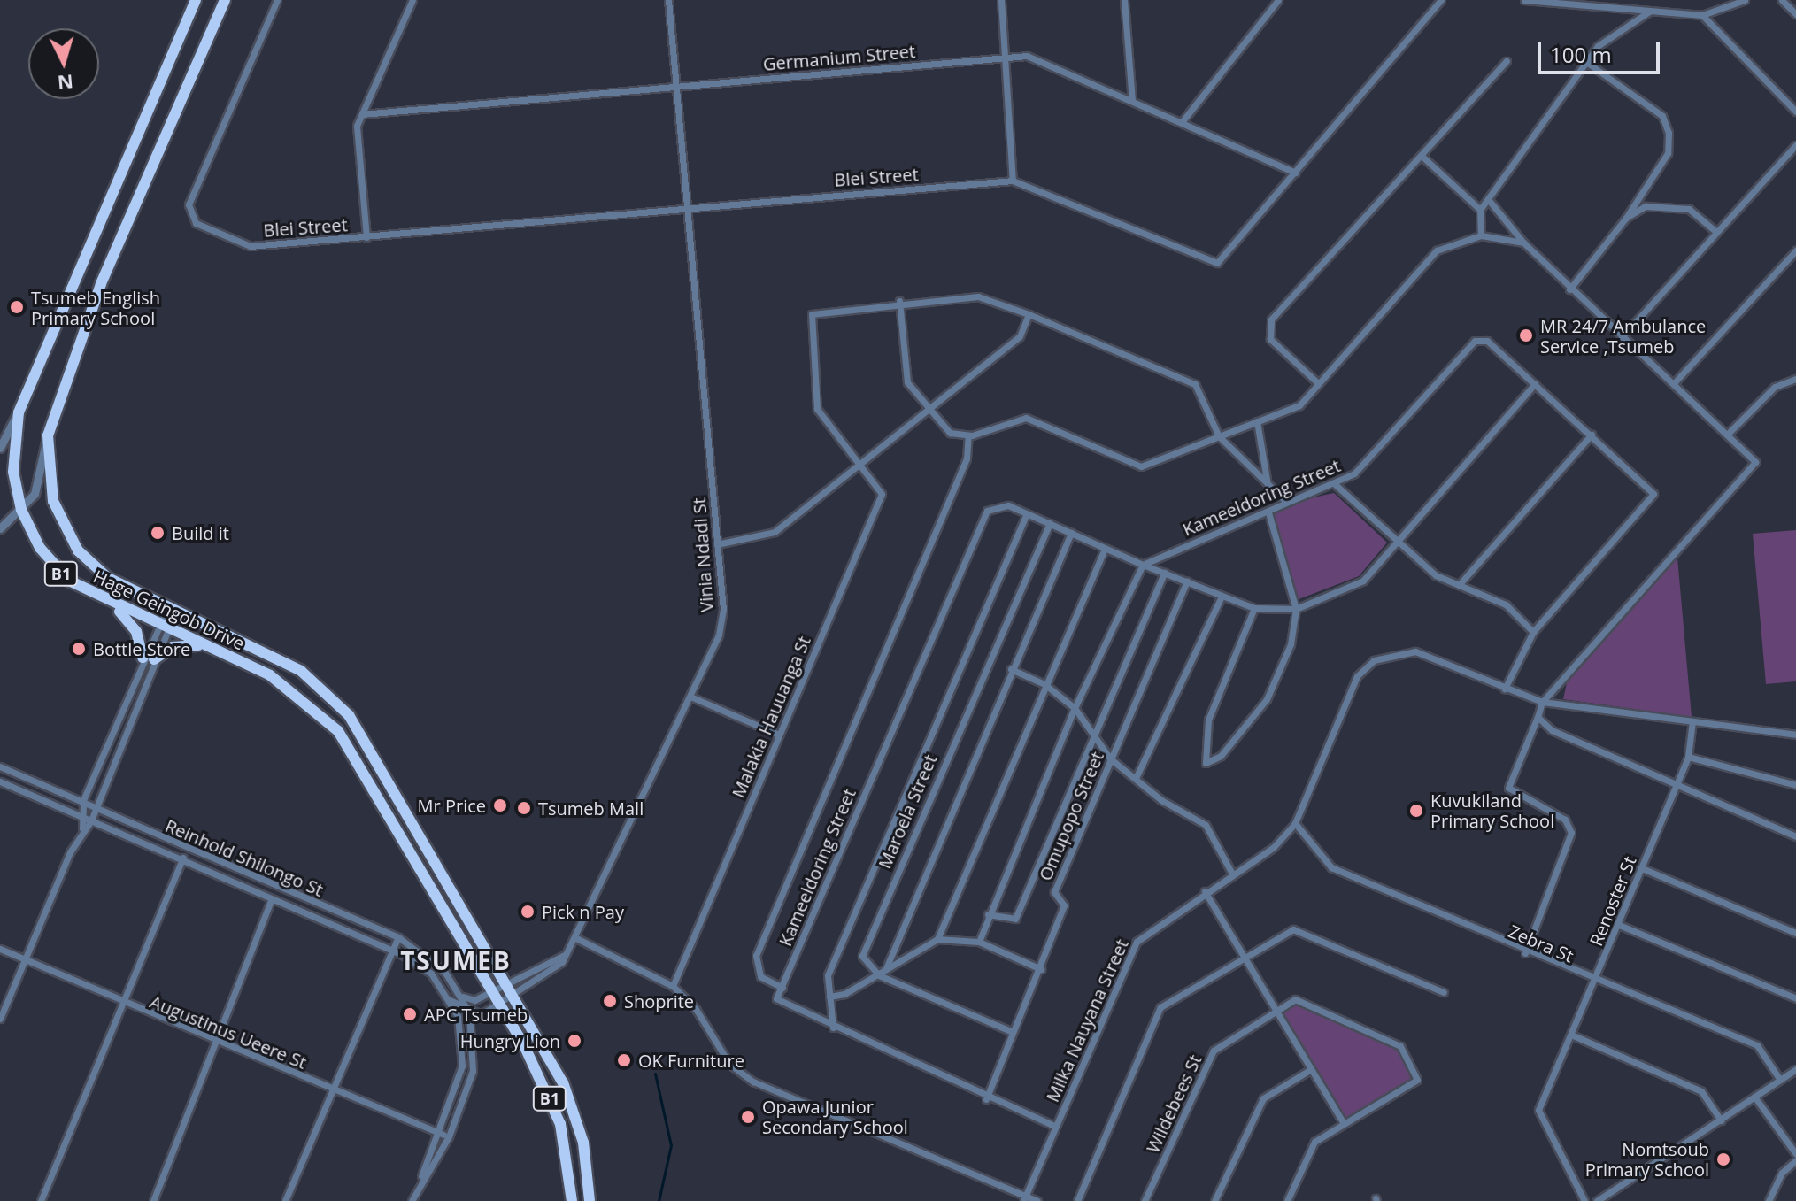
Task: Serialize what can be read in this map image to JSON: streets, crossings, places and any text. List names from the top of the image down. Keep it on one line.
{"streets":{"highway":["B1","Hage Geingob Drive"],"street":["Germanium Street","Blei Street","Kameeldoring Street","Vinia Ndadi St","Malakia Hauuanga St","Maroela Street","Omupopo Street","Reinhold Shilongo St","Renoster St","Zebra St","Milka Nauyana Street","Augustinus Ueere St","Wildebees St"]},"crossings":[["Germanium Street","Blei Street"],["Germanium Street","Vinia Ndadi St"],["Blei Street","Vinia Ndadi St"],["Kameeldoring Street","Maroela Street"],["Kameeldoring Street","Milka Nauyana Street"],["Vinia Ndadi St","Hage Geingob Drive"],["Renoster St","Zebra St"],["Renoster St","Milka Nauyana Street"],["Zebra St","Milka Nauyana Street"]],"districts":["TSUMEB"],"places":["Tsumeb English Primary School","MR 24/7 Ambulance Service ,Tsumeb","Build it","Bottle Store","Mr Price","Tsumeb Mall","Kuvukiland Primary School","Pick n Pay","Shoprite","APC Tsumeb","Hungry Lion","OK Furniture","Opawa Junior Secondary School","Nomtsoub Primary School"],"scale_bar":"100 m","north":"bottom"}
